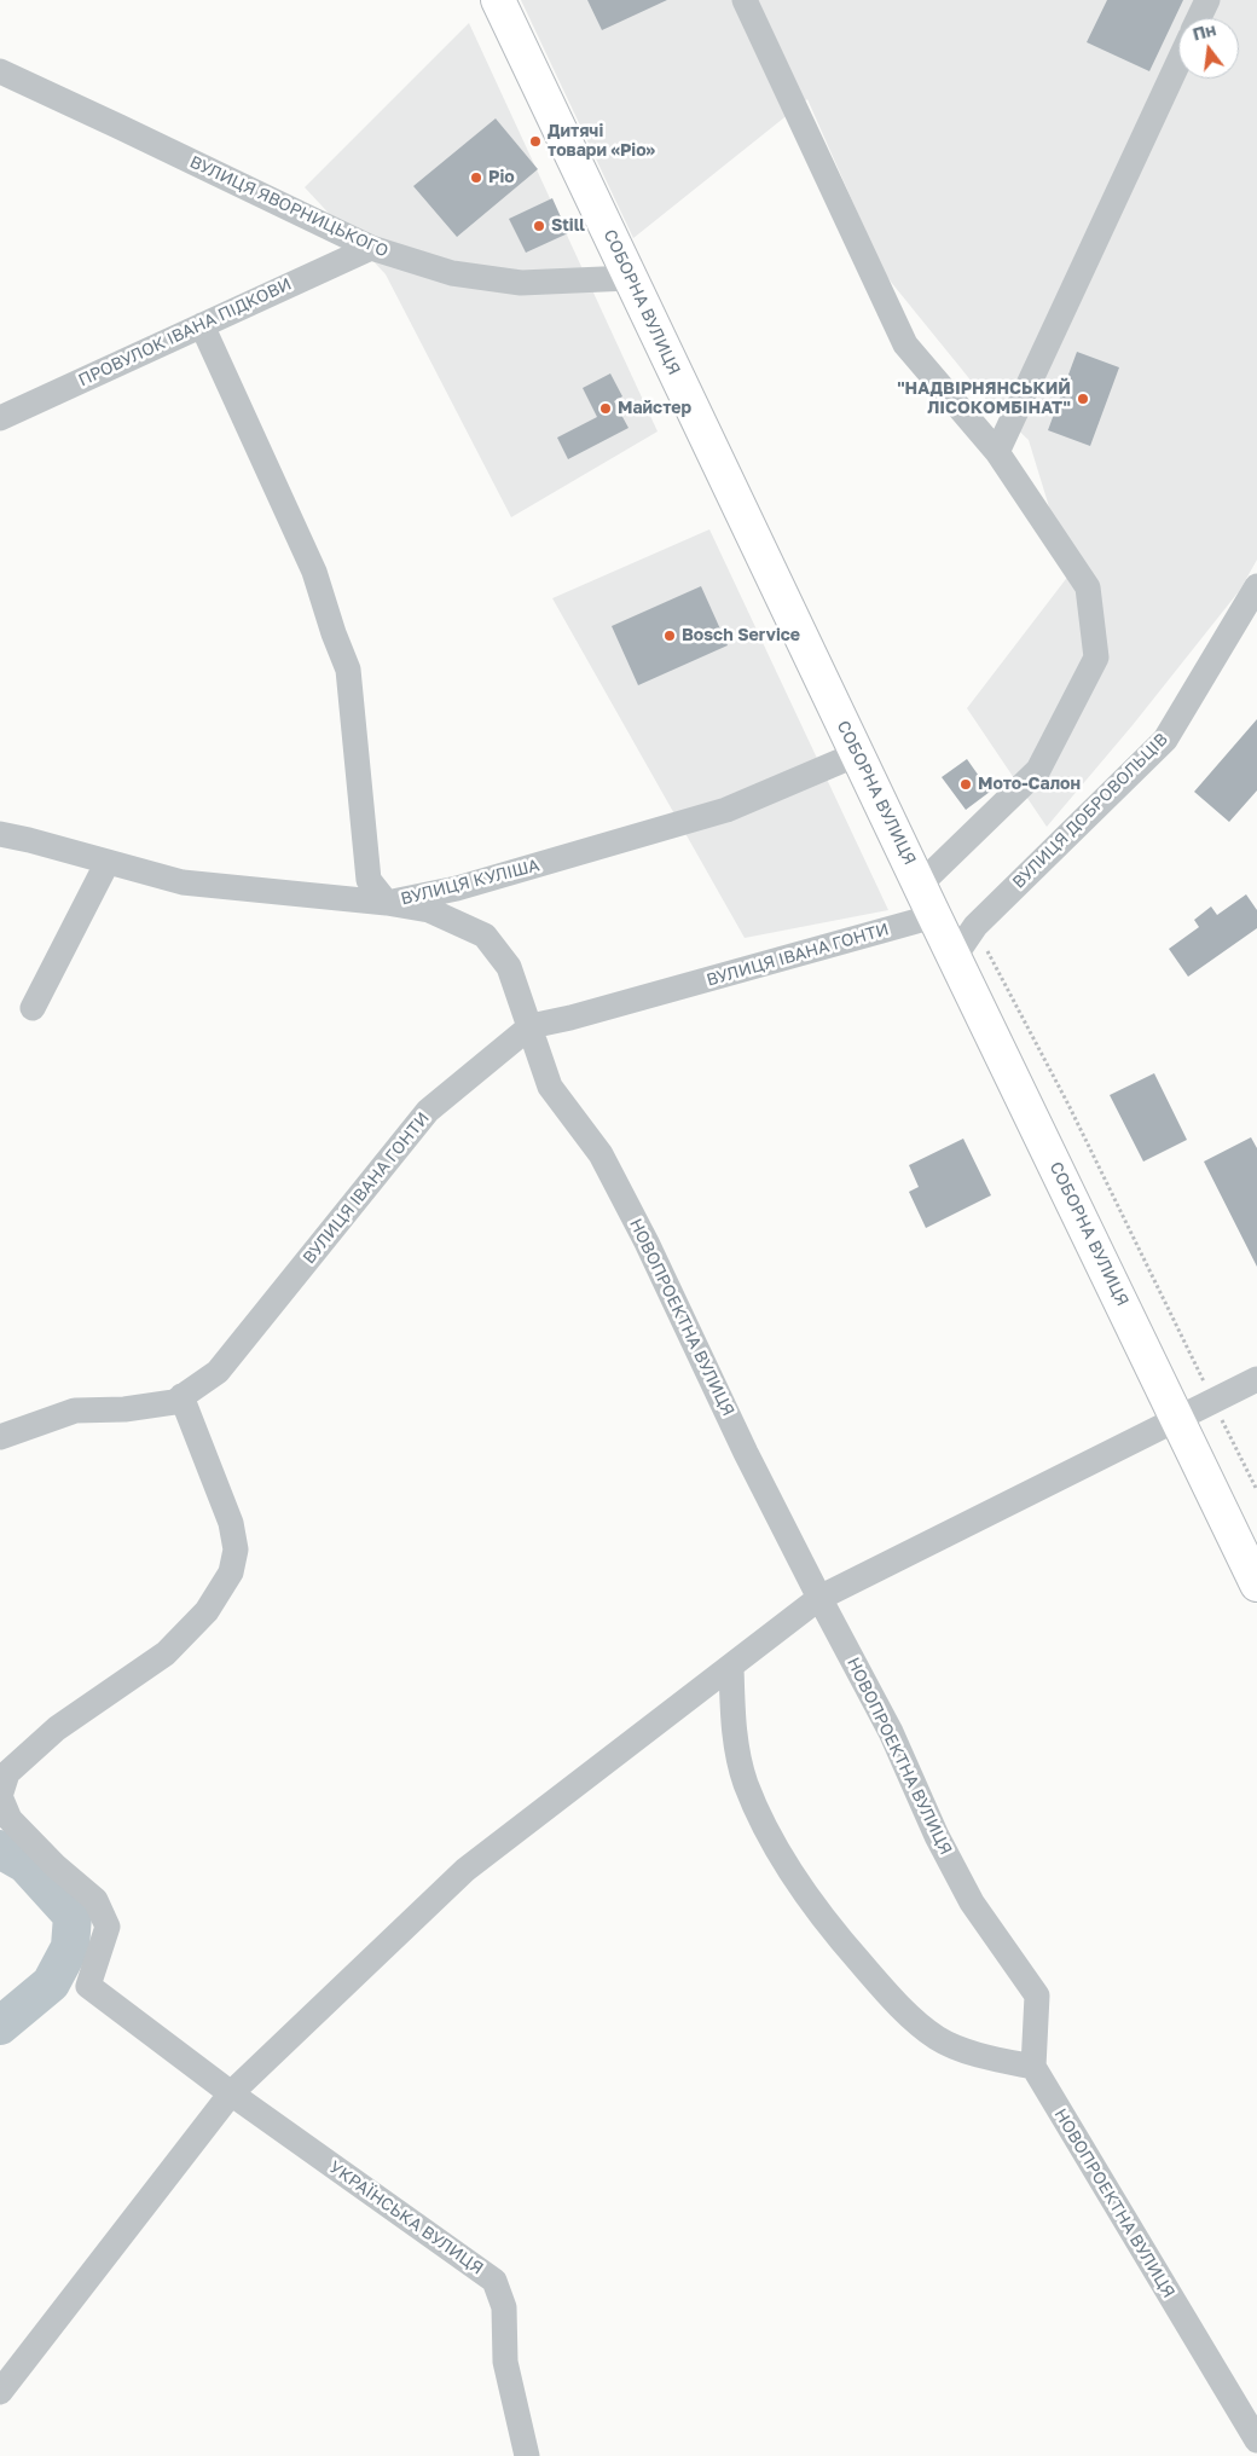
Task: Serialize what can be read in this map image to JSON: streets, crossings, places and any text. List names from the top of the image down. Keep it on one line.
{"streets":{"main road":["СОБОРНА ВУЛИЦЯ"],"street":["ВУЛИЦЯ ЯВОРНИЦЬКОГО","ПРОВУЛОК ІВАНА ПІДКОВИ","ВУЛИЦЯ ДОБРОВОЛЬЦІВ","ВУЛИЦЯ КУЛІША","ВУЛИЦЯ ІВАНА ГОНТИ","НОВОПРОЕКТНА ВУЛИЦЯ","УКРАЇНСЬКА ВУЛИЦЯ"]},"crossings":[["ВУЛИЦЯ ЯВОРНИЦЬКОГО","СОБОРНА ВУЛИЦЯ"],["ВУЛИЦЯ ЯВОРНИЦЬКОГО","ПРОВУЛОК ІВАНА ПІДКОВИ"],["СОБОРНА ВУЛИЦЯ","ВУЛИЦЯ ДОБРОВОЛЬЦІВ"],["СОБОРНА ВУЛИЦЯ","ВУЛИЦЯ КУЛІША"],["СОБОРНА ВУЛИЦЯ","ВУЛИЦЯ ІВАНА ГОНТИ"],["ВУЛИЦЯ КУЛІША","НОВОПРОЕКТНА ВУЛИЦЯ"],["ВУЛИЦЯ ІВАНА ГОНТИ","НОВОПРОЕКТНА ВУЛИЦЯ"],["ВУЛИЦЯ ІВАНА ГОНТИ","УКРАЇНСЬКА ВУЛИЦЯ"]],"places":["Дитячі товари «Ріо»","Ріо","Still","\"НАДВІРНЯНСЬКИЙ ЛІСОКОМБІНАТ\"","Майстер","Bosch Service","Мото-Салон"],"north":"top"}
